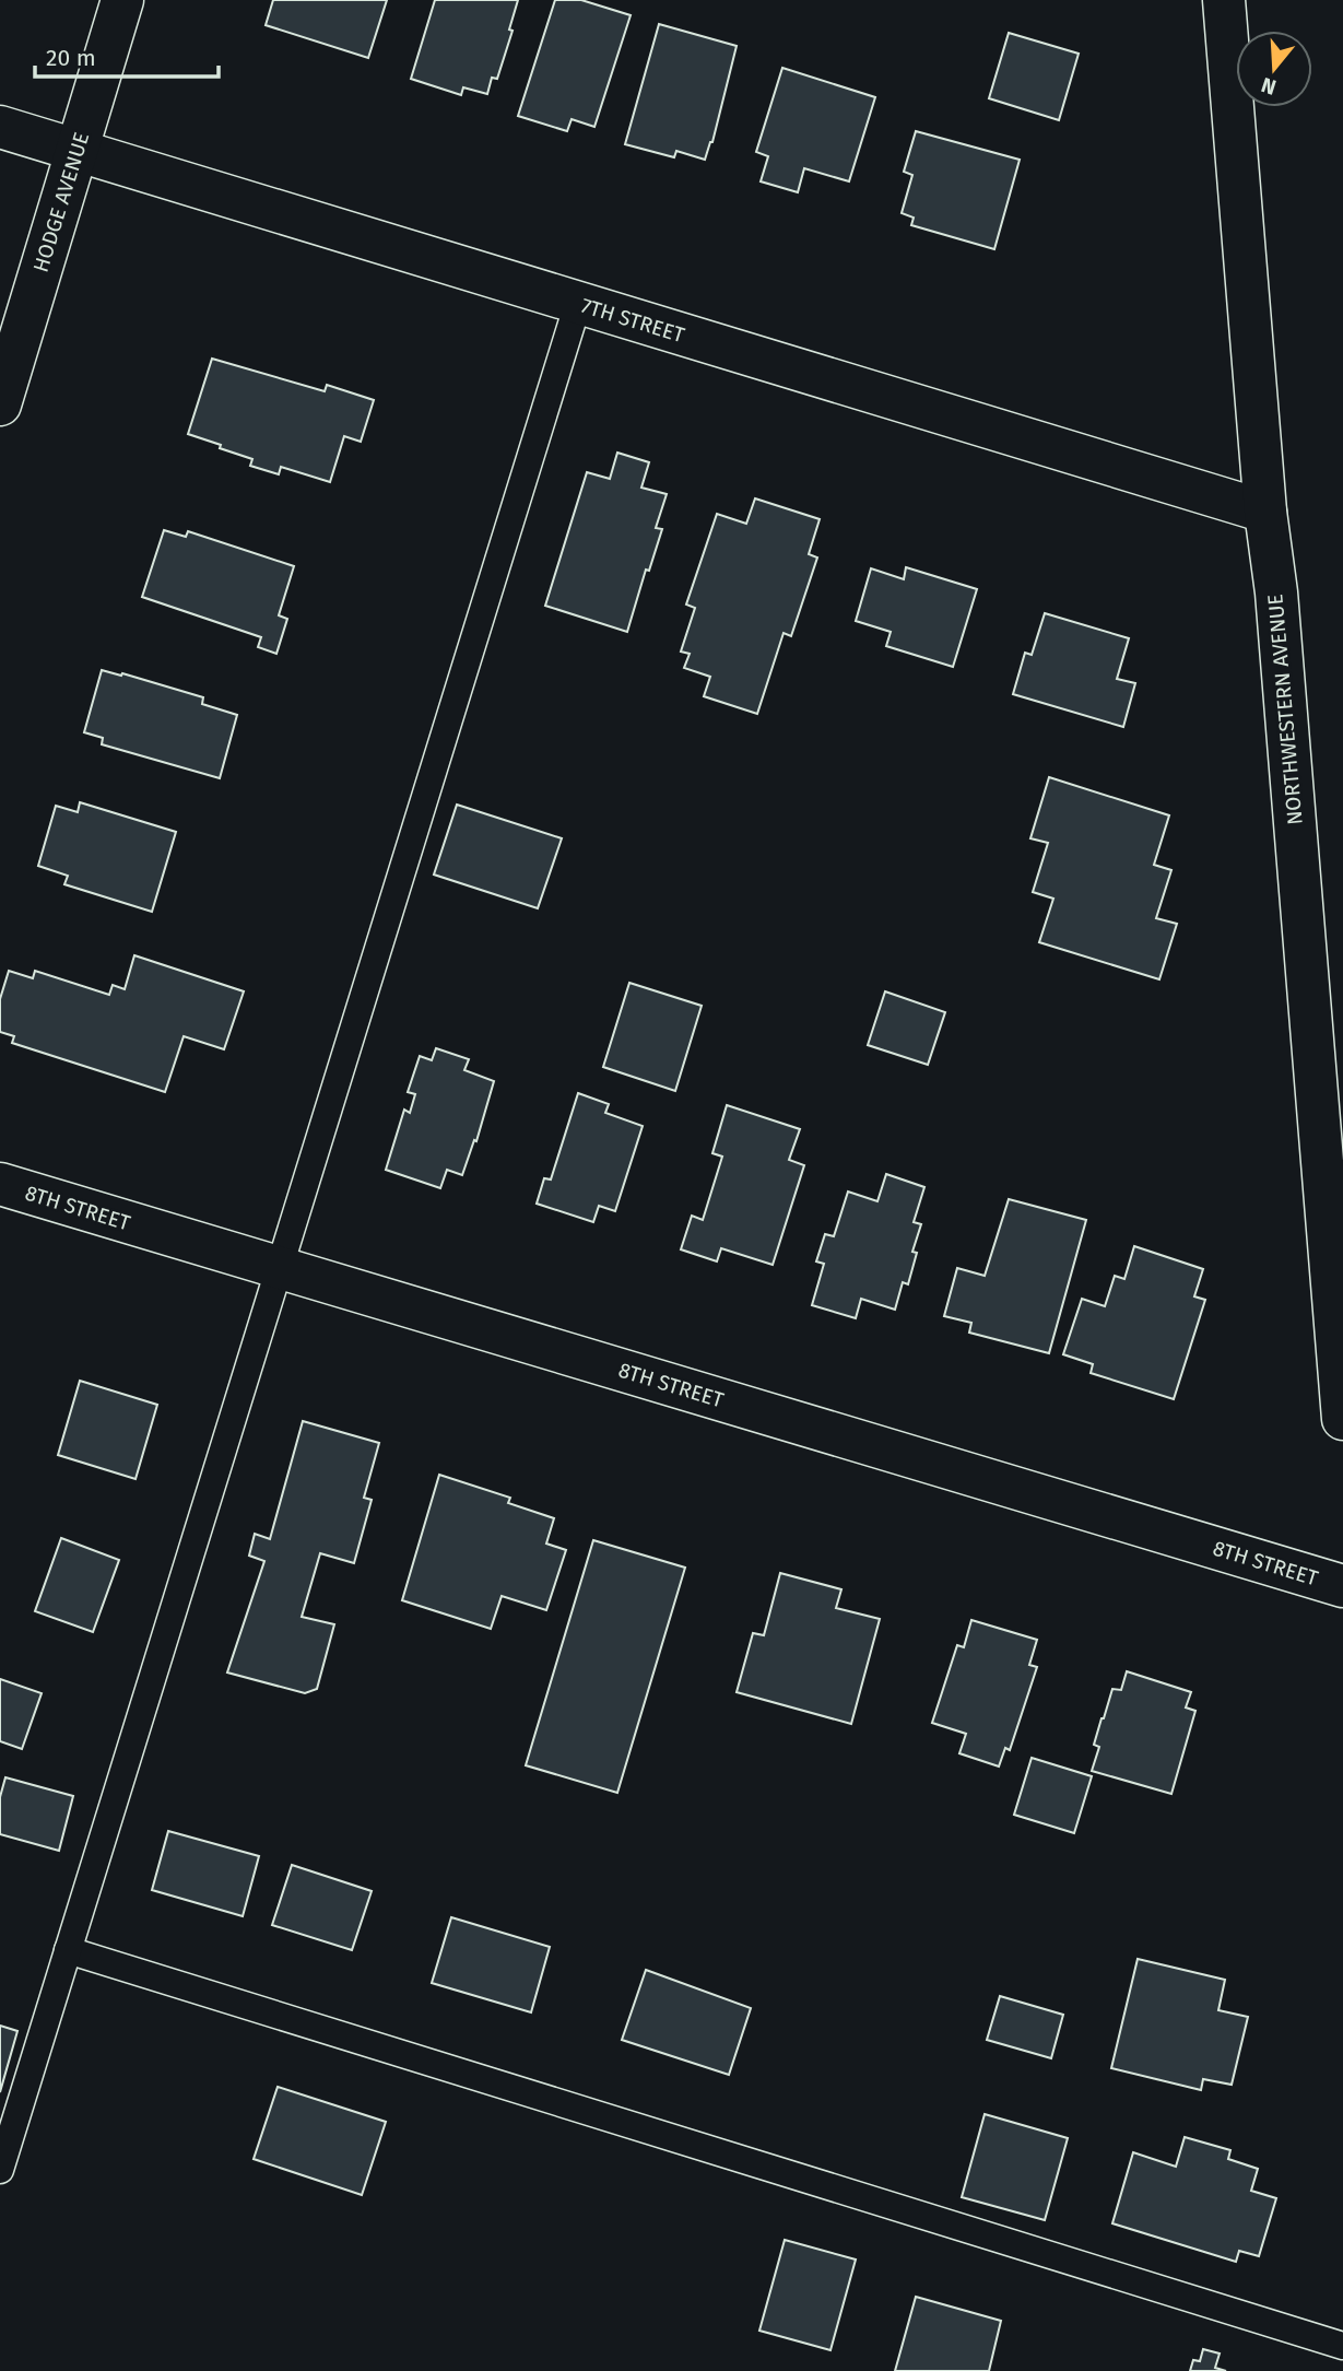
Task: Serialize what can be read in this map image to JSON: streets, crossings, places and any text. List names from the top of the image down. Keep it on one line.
{"streets":{"street":["HODGE AVENUE","7TH STREET","NORTHWESTERN AVENUE","8TH STREET"]},"crossings":[["HODGE AVENUE","7TH STREET"],["7TH STREET","NORTHWESTERN AVENUE"]],"scale_bar":"20 m","north":"bottom"}
